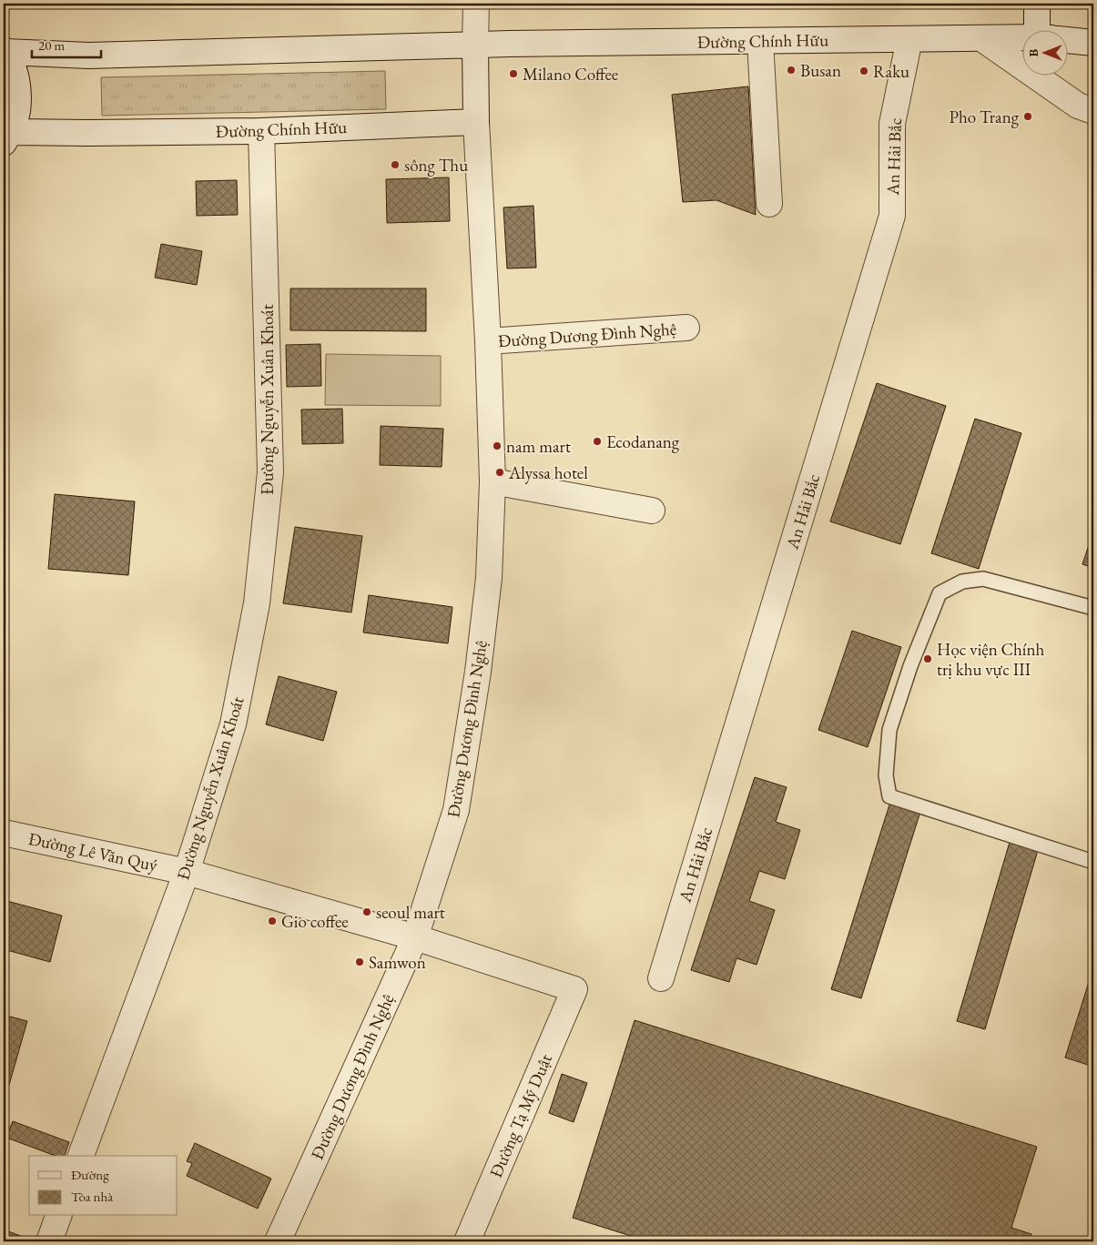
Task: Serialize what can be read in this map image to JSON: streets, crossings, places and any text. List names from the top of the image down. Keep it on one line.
{"streets":{"street":["Đường Chính Hữu","An Hải Bắc","Đường Dương Đình Nghệ","Đường Nguyễn Xuân Khoát","Đường Lê Văn Quý","Đường Tạ Mỹ Duật"]},"crossings":[["Đường Chính Hữu","An Hải Bắc"],["Đường Chính Hữu","Đường Dương Đình Nghệ"],["Đường Chính Hữu","Đường Nguyễn Xuân Khoát"],["Đường Dương Đình Nghệ","Đường Lê Văn Quý"],["Đường Nguyễn Xuân Khoát","Đường Lê Văn Quý"],["Đường Lê Văn Quý","Đường Tạ Mỹ Duật"]],"places":["Busan","Raku","Milano Coffee","Pho Trang","sông Thu","Ecodanang","nam mart","Alyssa hotel","Học viện Chính trị khu vực III","seoul mart","Gio coffee","Samwon"],"legend":["Đường","Tòa nhà"],"scale_bar":"20 m","north":"left"}
